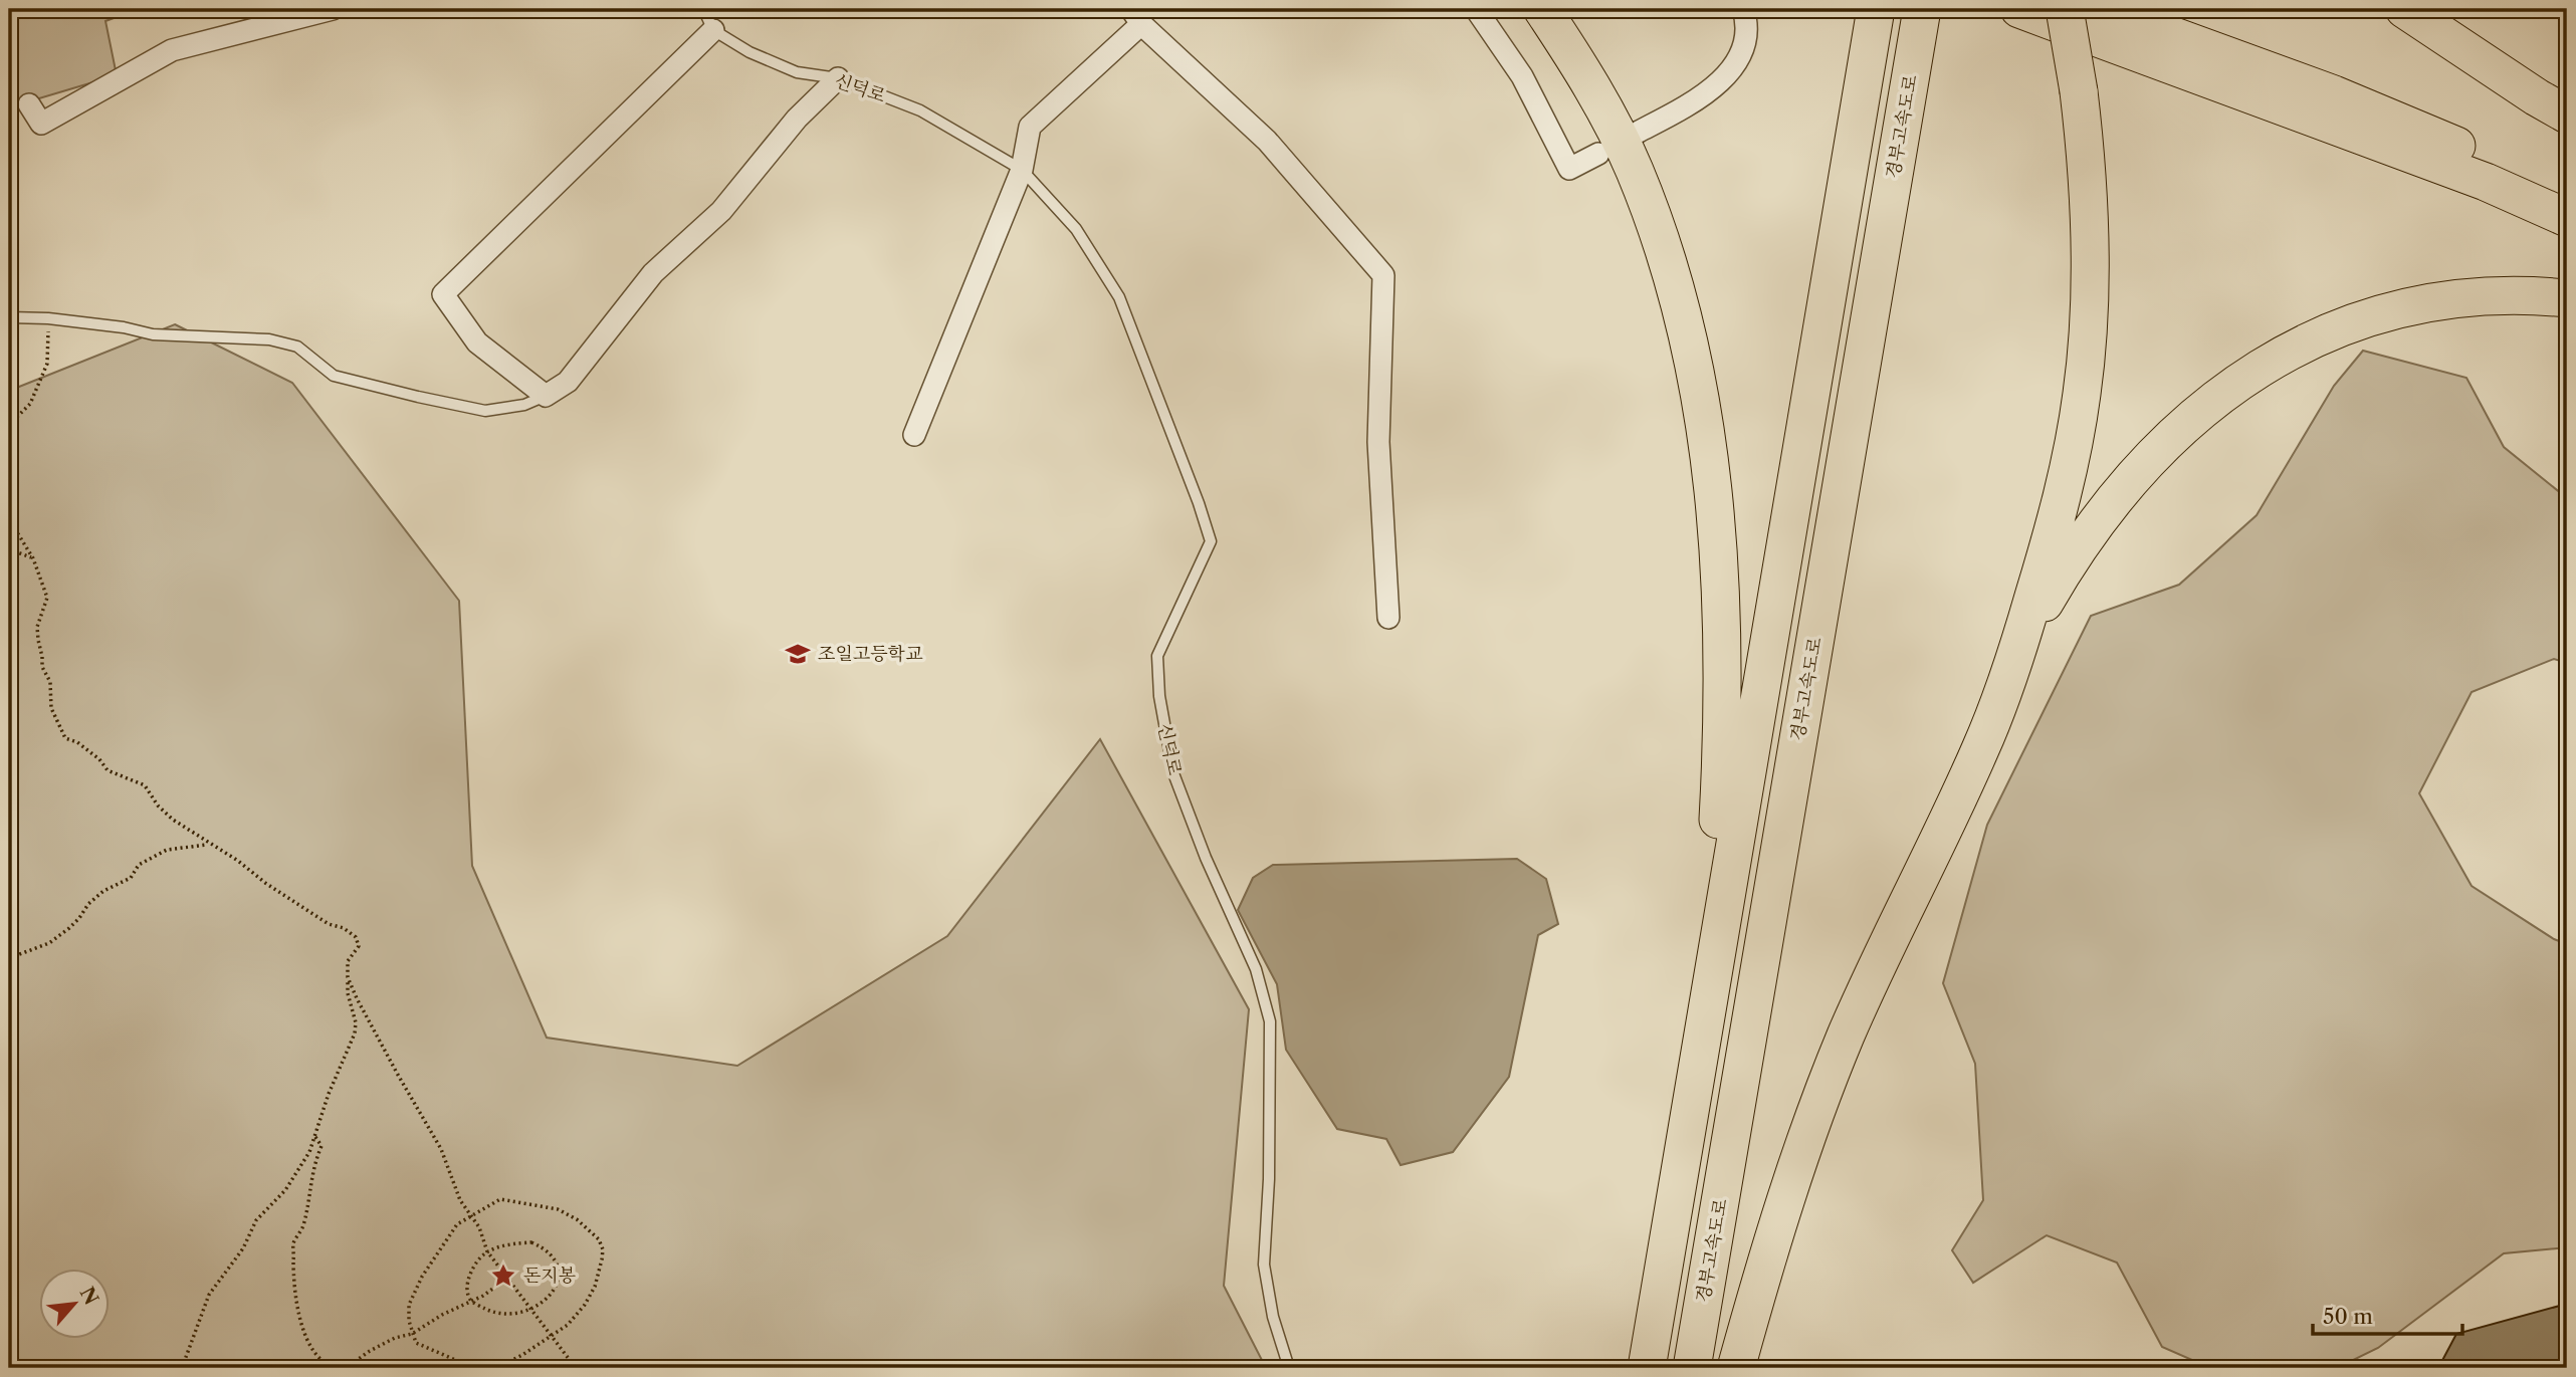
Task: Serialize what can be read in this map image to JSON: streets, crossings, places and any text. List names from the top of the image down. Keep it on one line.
{"streets":{"highway":["경부고속도로"],"lane":["신덕로"]},"places":{"school or university":["조일고등학교"],"place":["돈지봉"]},"scale_bar":"50 m","north":"top right"}
